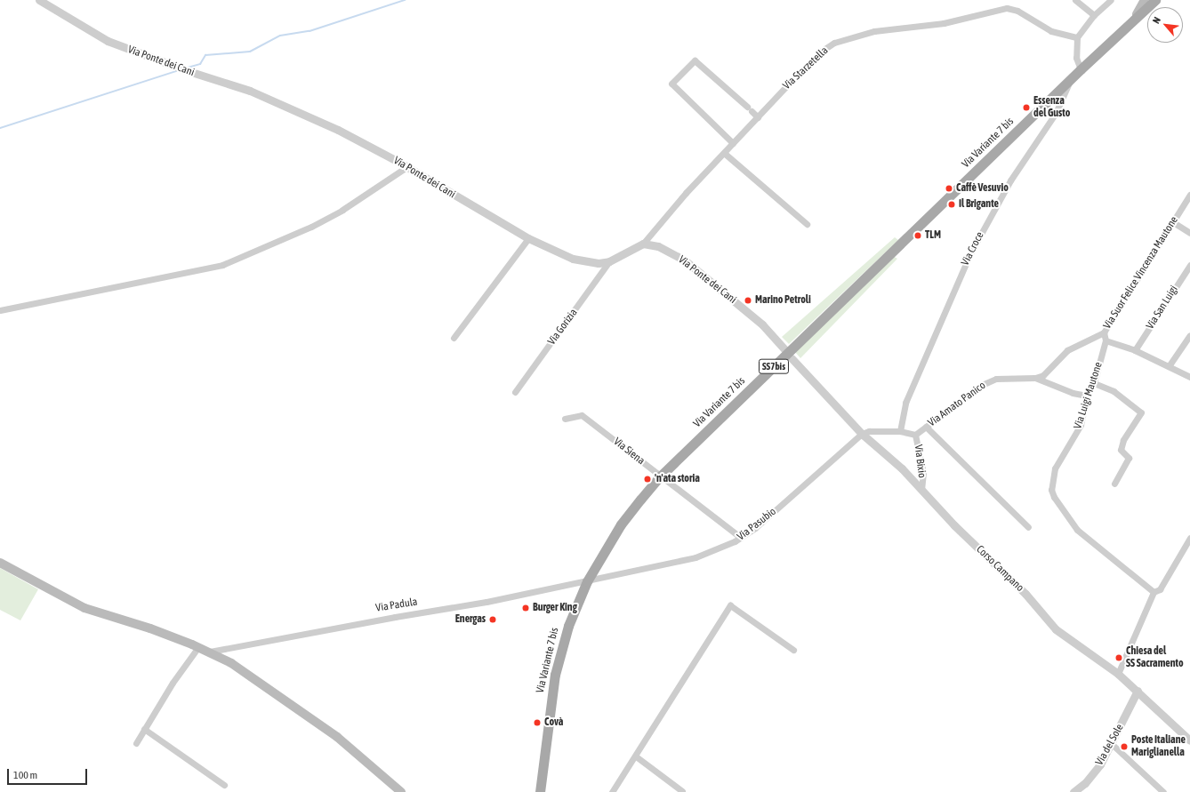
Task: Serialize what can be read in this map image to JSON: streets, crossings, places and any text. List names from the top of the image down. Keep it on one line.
{"streets":{"main road":["Via Variante 7 bis","SS7bis"],"street":["Via Ponte dei Cani","Via Starzetella","Via Croce","Via Suor Felice Vincenza Mautone","Via San Luigi","Via Gorizia","Via Luigi Mautone","Via Amato Panico","Via Siena","Via Bixio","Via Pasubio","Corso Campano","Via Padula","Via del Sole"]},"crossings":[["Via Ponte dei Cani","Via Starzetella"],["Via Ponte dei Cani","Via Gorizia"],["Via Variante 7 bis","Via Croce"],["Via Variante 7 bis","Via Siena"],["Via Variante 7 bis","Via Pasubio"],["Via Variante 7 bis","Via Padula"],["Via Suor Felice Vincenza Mautone","Via Amato Panico"],["Via Amato Panico","Via Bixio"],["Via Siena","Via Pasubio"],["Via Bixio","Corso Campano"],["Via Pasubio","Corso Campano"],["Via Pasubio","Via Padula"],["Corso Campano","Via del Sole"]],"places":["Essenza del Gusto","Caffè Vesuvio","Il Brigante","TLM","Marino Petroli","'n'ata storia","Burger King","Energas","Chiesa del SS Sacramento","Covà","Poste Italiane Mariglianella"],"scale_bar":"100 m","north":"top left"}
